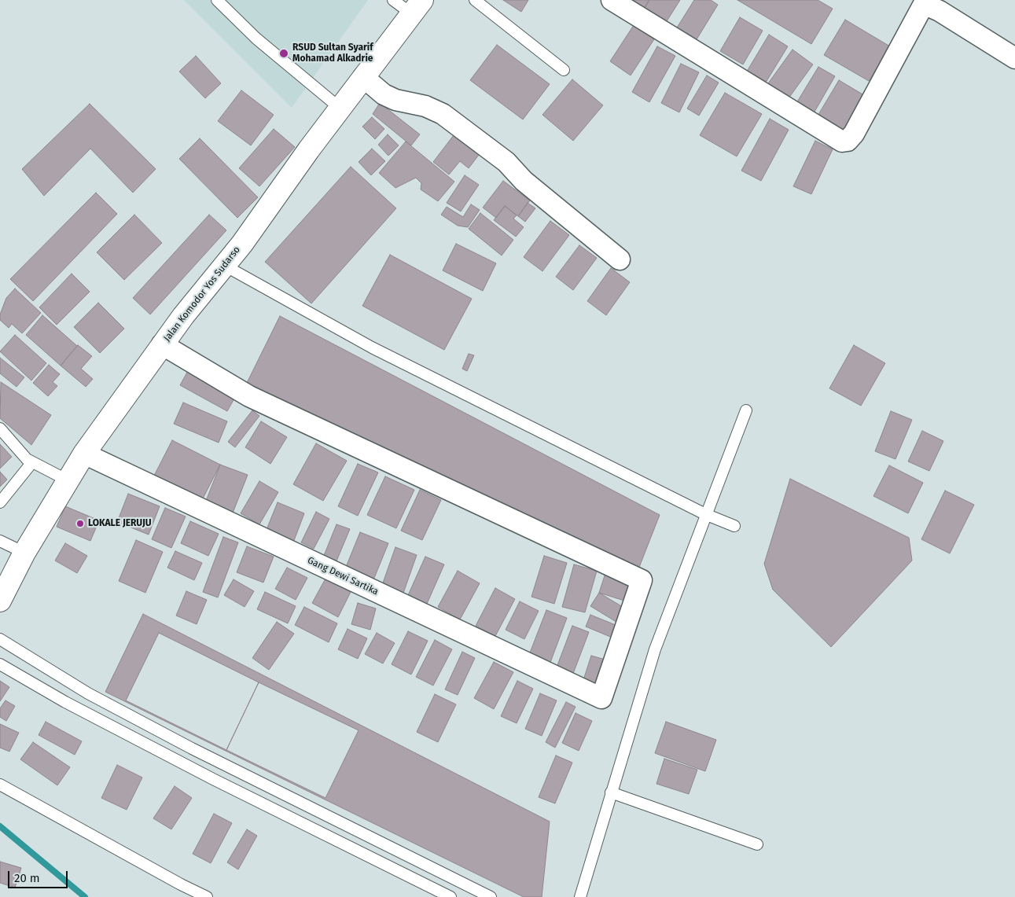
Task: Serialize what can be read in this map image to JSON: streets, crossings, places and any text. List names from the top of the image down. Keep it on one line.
{"streets":{"street":["Jalan Komodor Yos Sudarso","Gang Dewi Sartika"]},"crossings":[["Jalan Komodor Yos Sudarso","Gang Dewi Sartika"]],"places":["RSUD Sultan Syarif Mohamad Alkadrie","LOKALE JERUJU"],"scale_bar":"20 m"}
